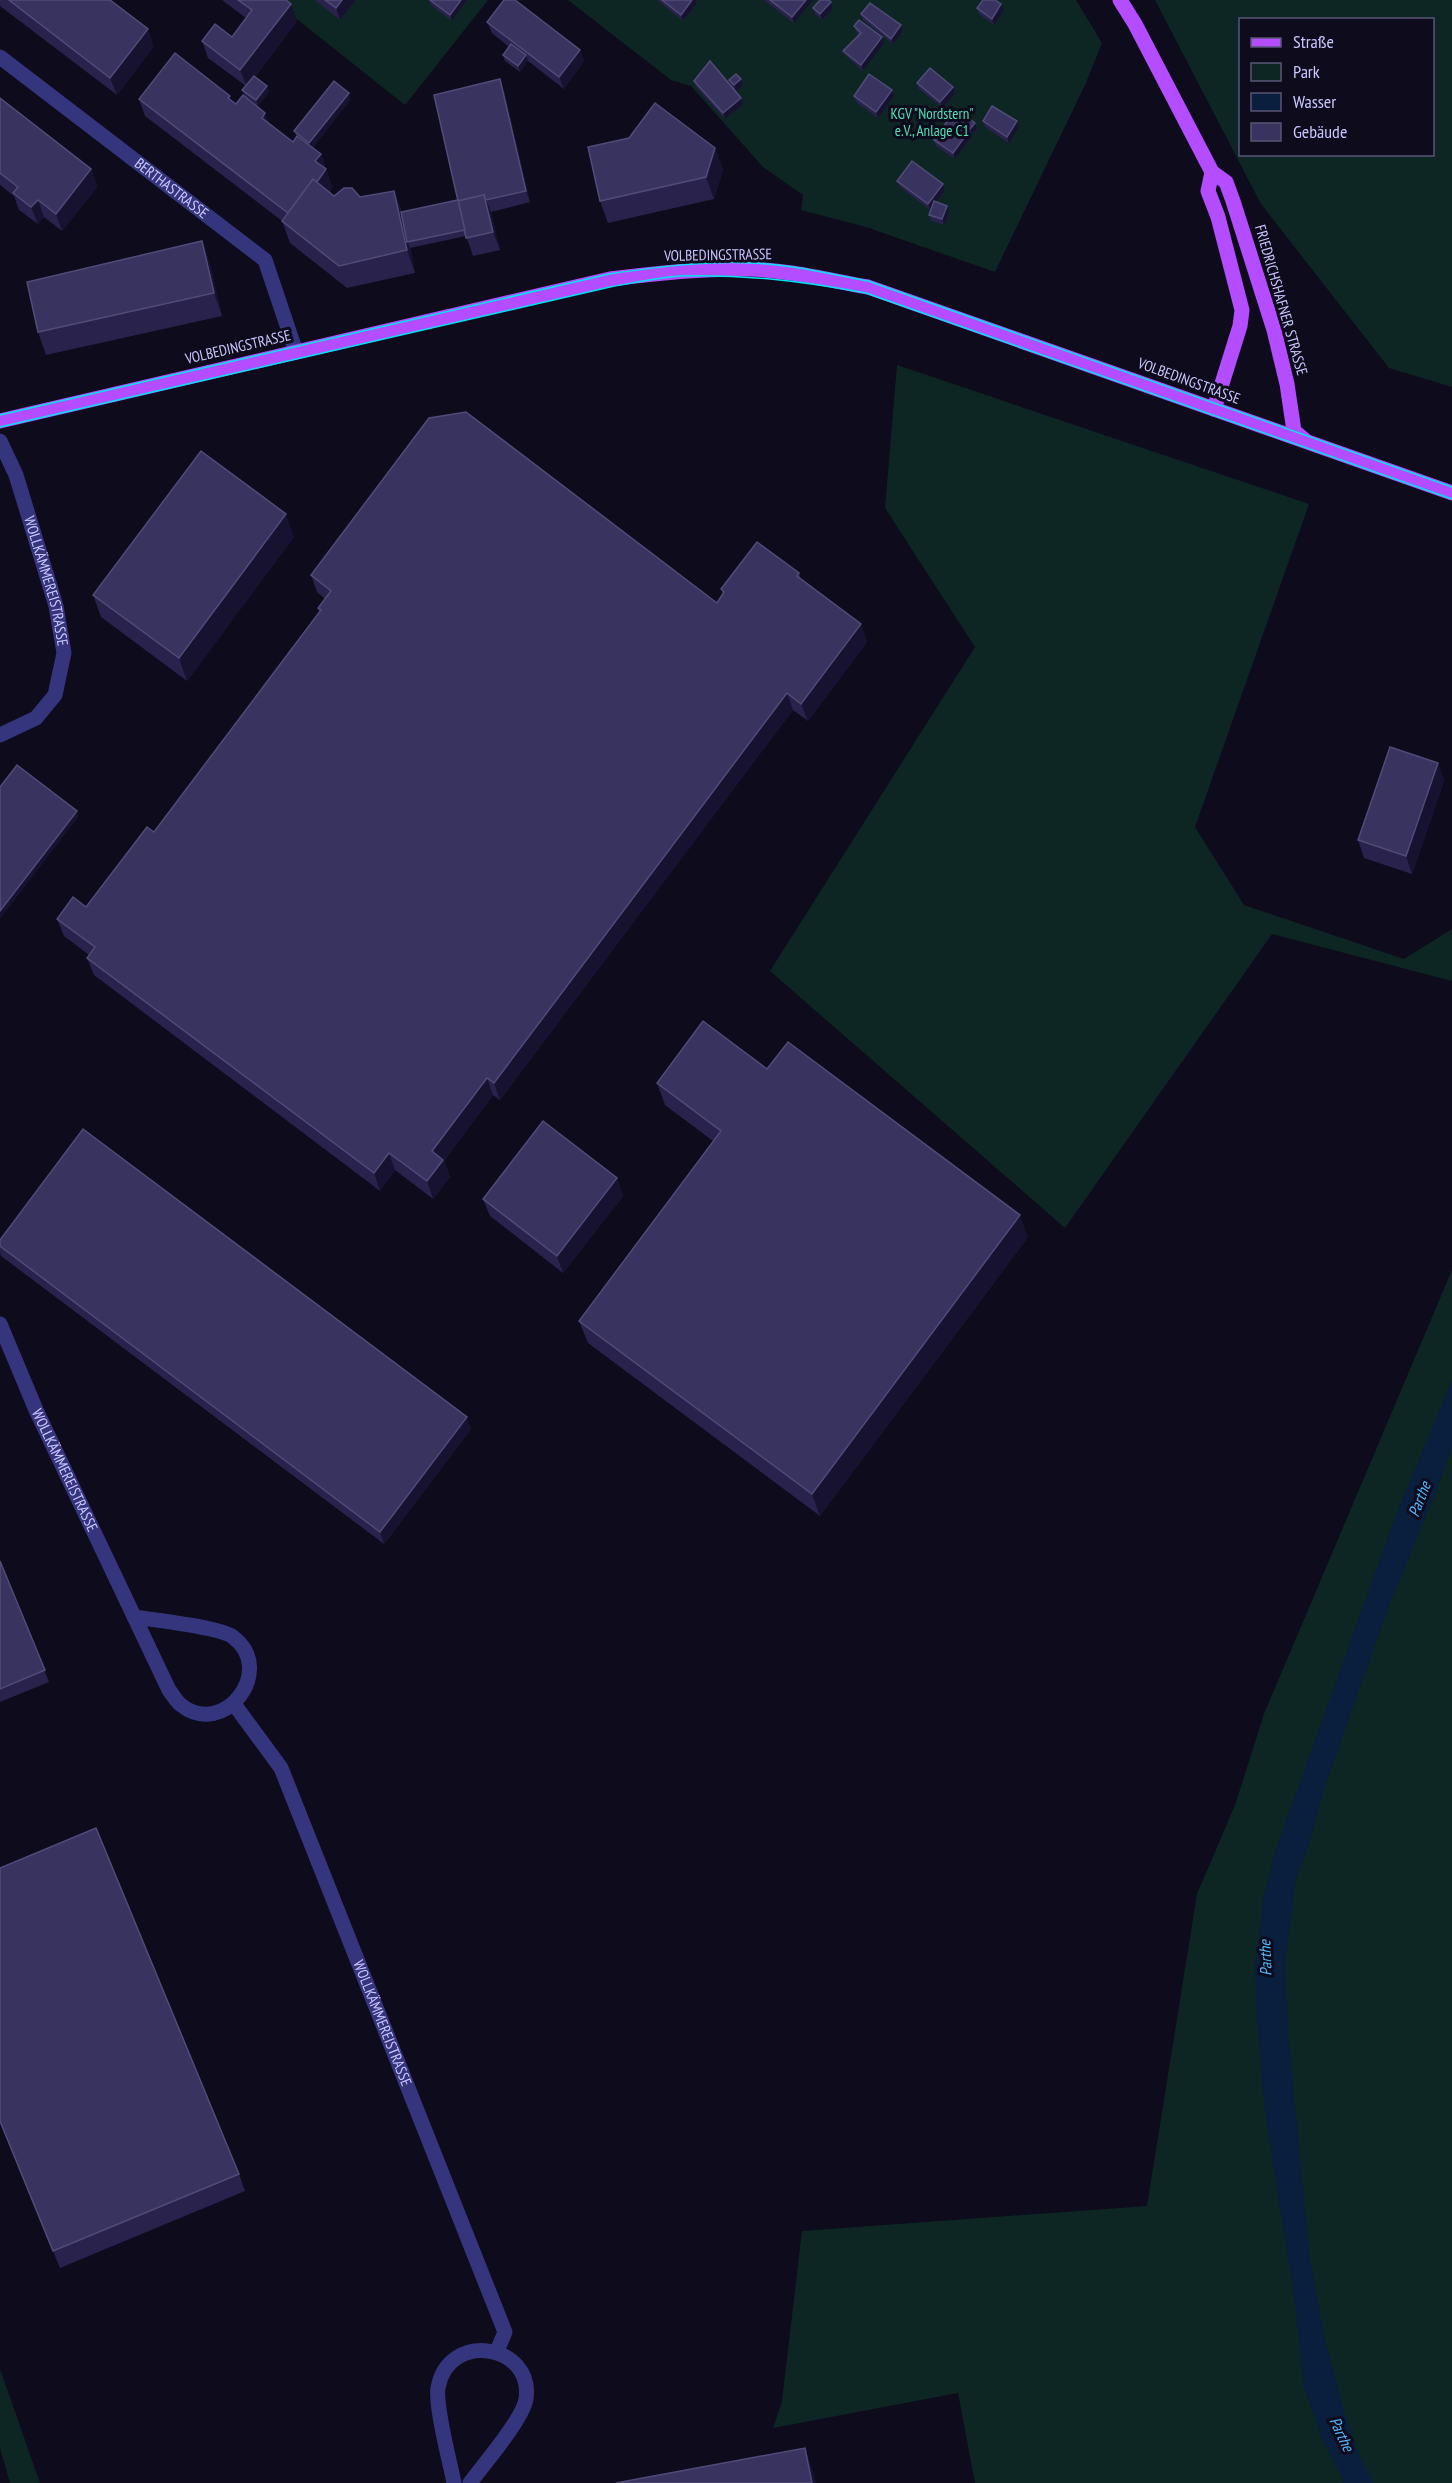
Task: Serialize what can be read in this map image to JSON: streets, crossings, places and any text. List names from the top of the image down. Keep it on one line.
{"streets":{"main road":["VOLBEDINGSTRASSE","FRIEDRICHSHAFNER STRASSE"],"street":["BERTHASTRASSE","WOLLKÄMMEREISTRASSE"]},"crossings":[["BERTHASTRASSE","VOLBEDINGSTRASSE"],["VOLBEDINGSTRASSE","FRIEDRICHSHAFNER STRASSE"]],"water":["Parthe"],"parks":["KGV \"Nordstern\" e.V., Anlage C1"],"legend":["Straße","Park","Wasser","Gebäude"]}
